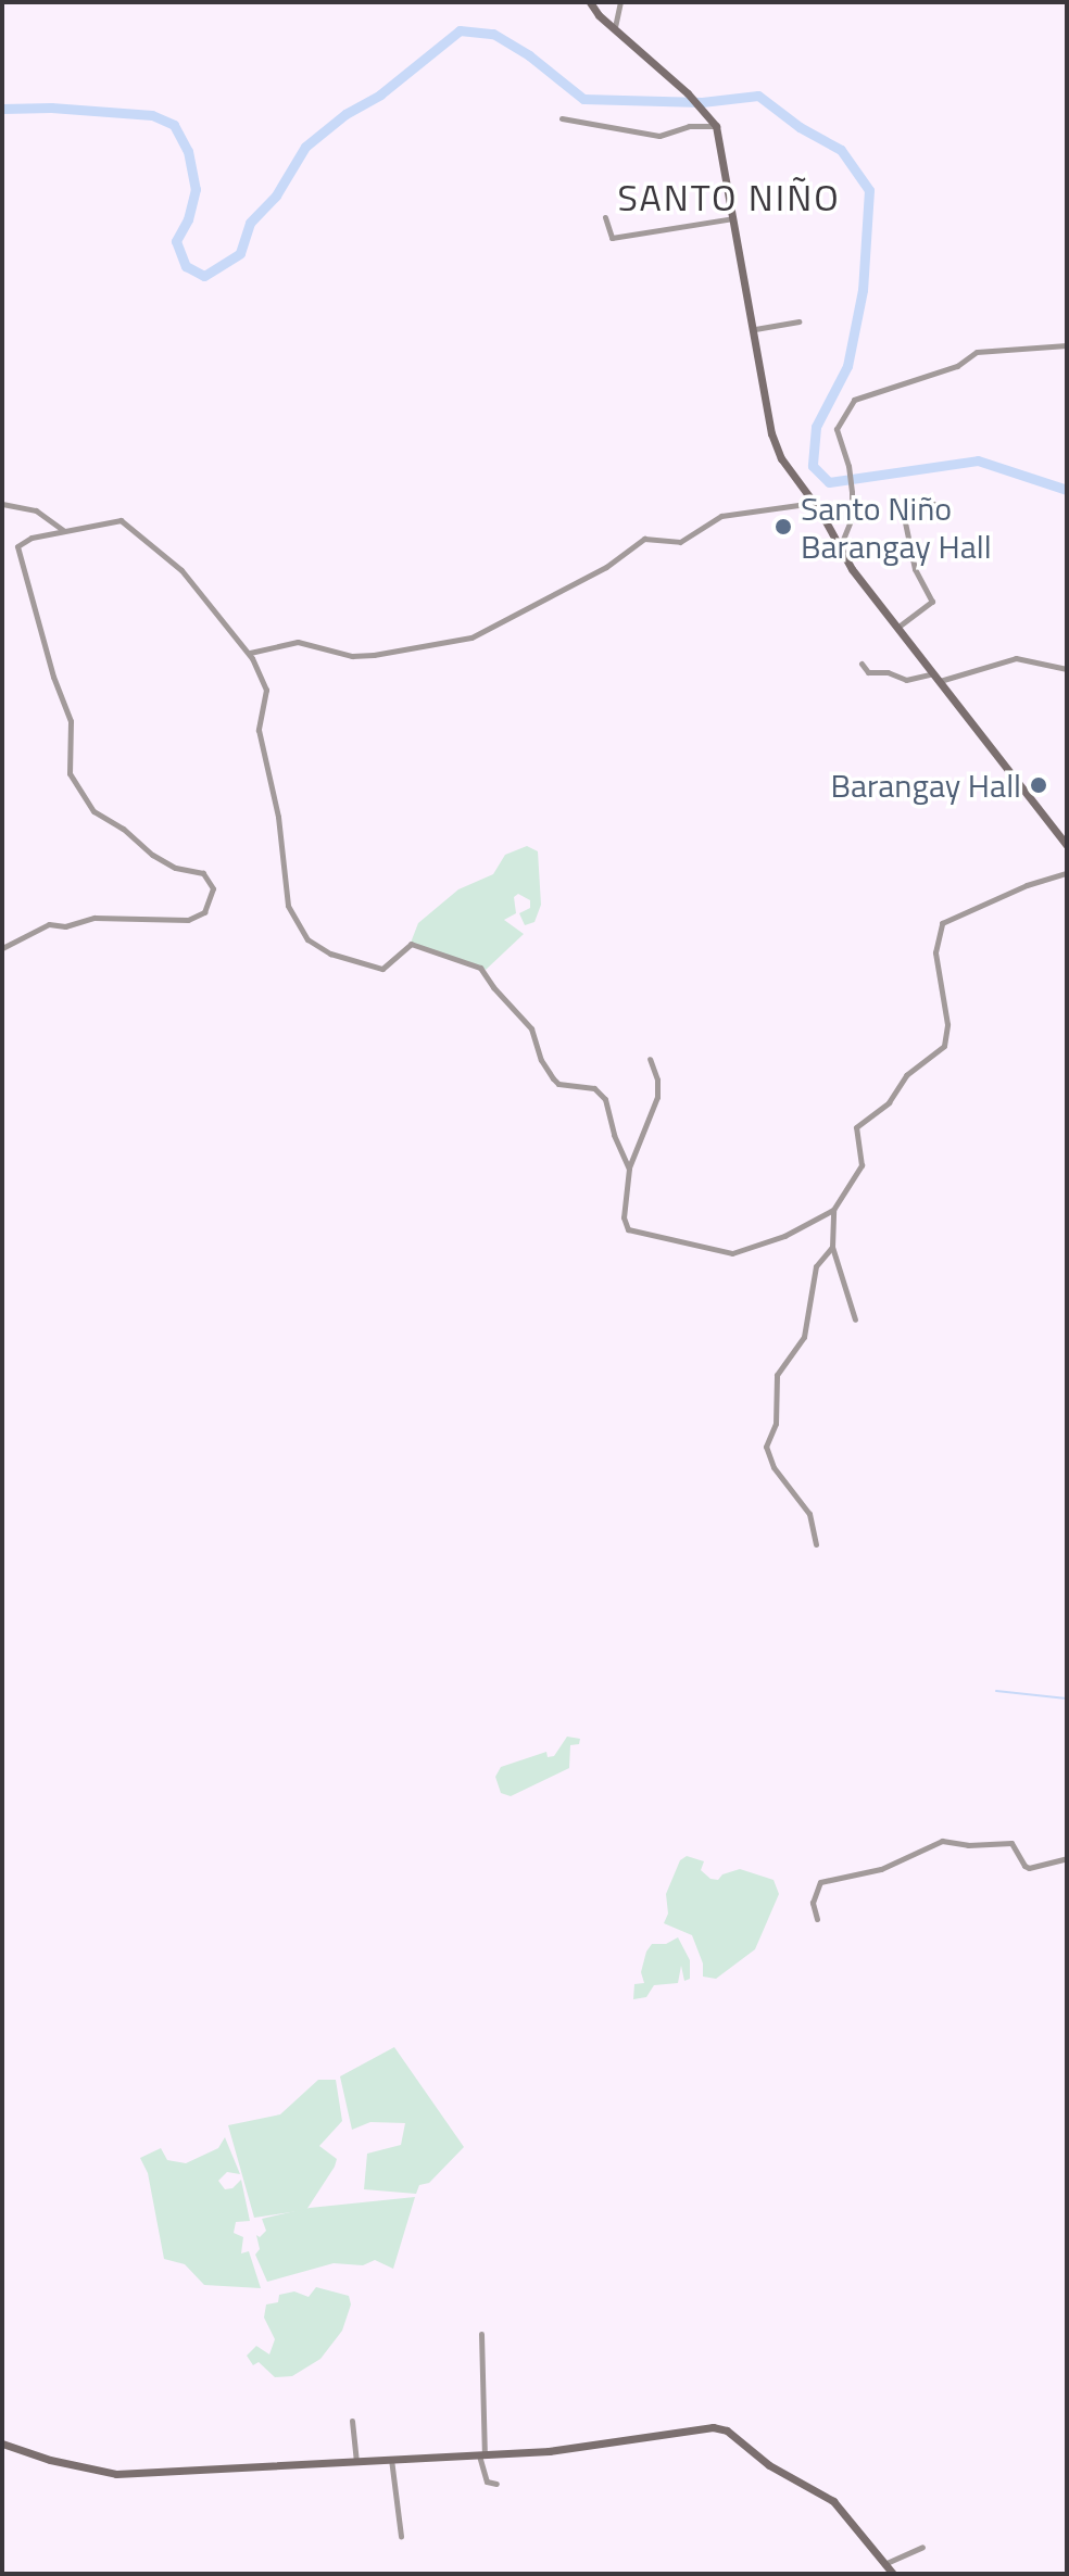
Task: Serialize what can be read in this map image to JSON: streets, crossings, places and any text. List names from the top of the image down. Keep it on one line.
{"districts":["SANTO NIÑO"],"places":["Santo Niño Barangay Hall","Barangay Hall"]}
